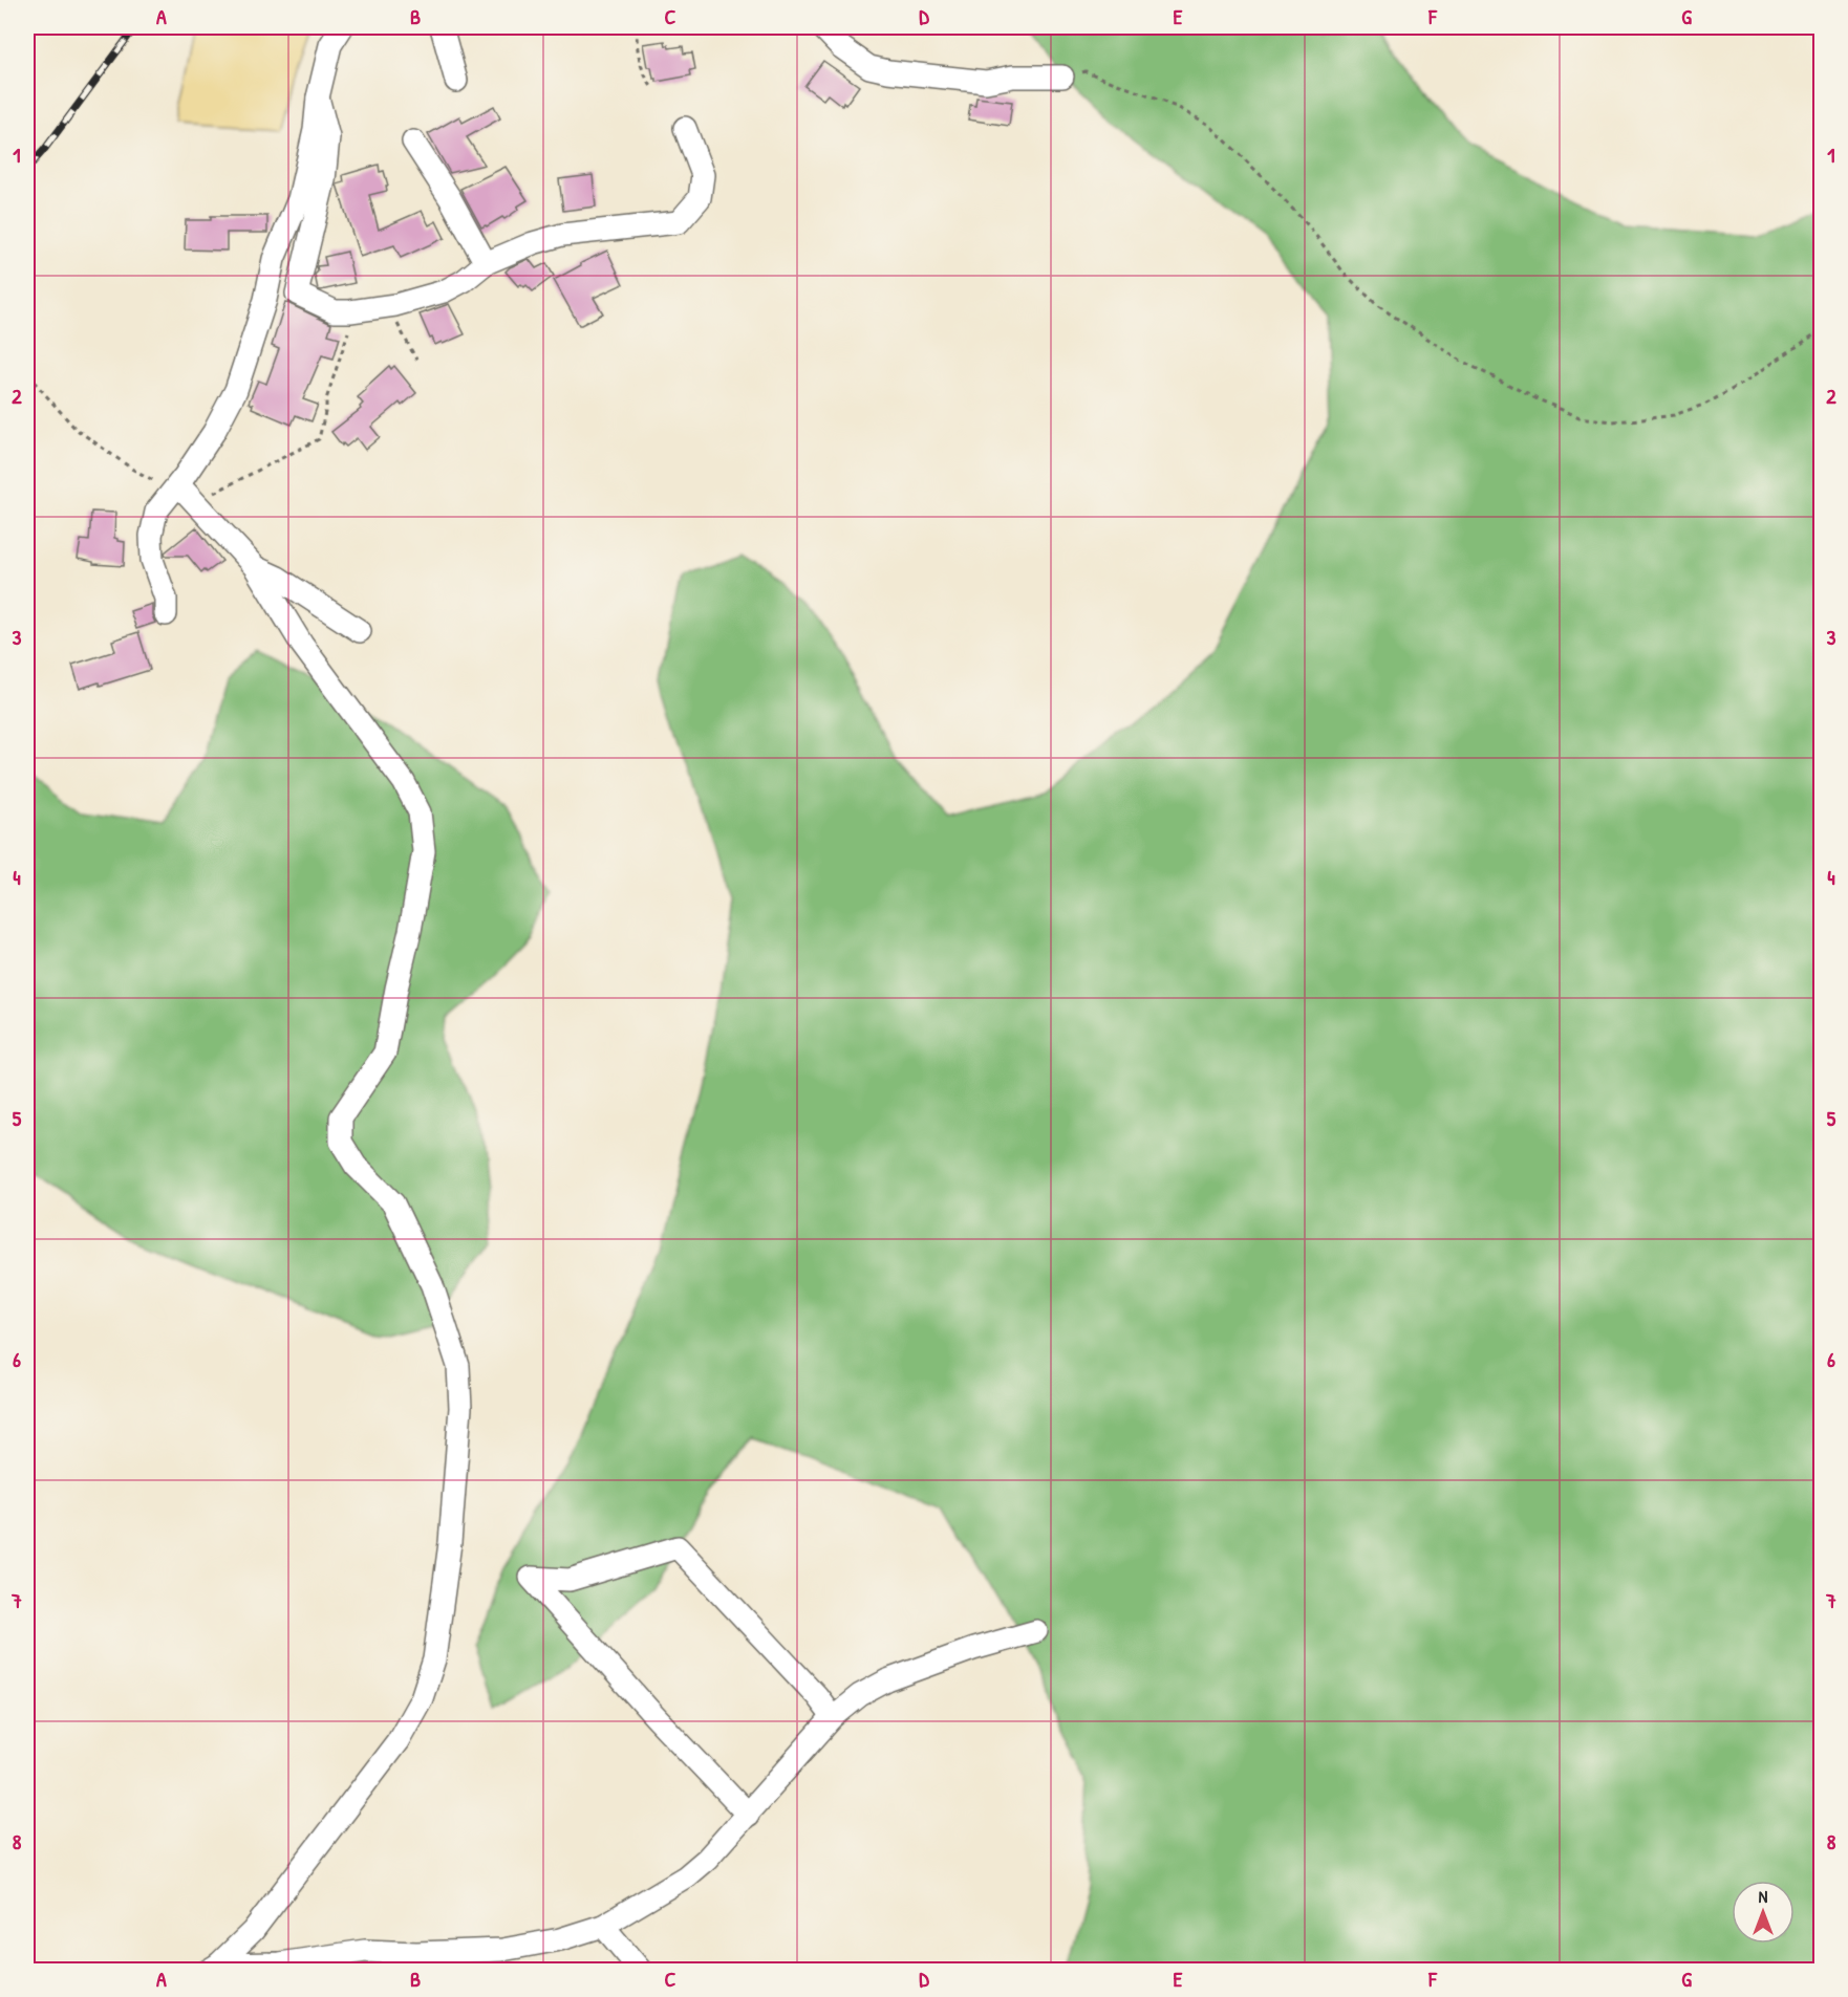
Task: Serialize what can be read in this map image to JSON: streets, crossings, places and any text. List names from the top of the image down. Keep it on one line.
{"north":"top","grid":{"columns":["A","B","C","D","E","F","G"],"rows":["1","2","3","4","5","6","7","8"]}}
